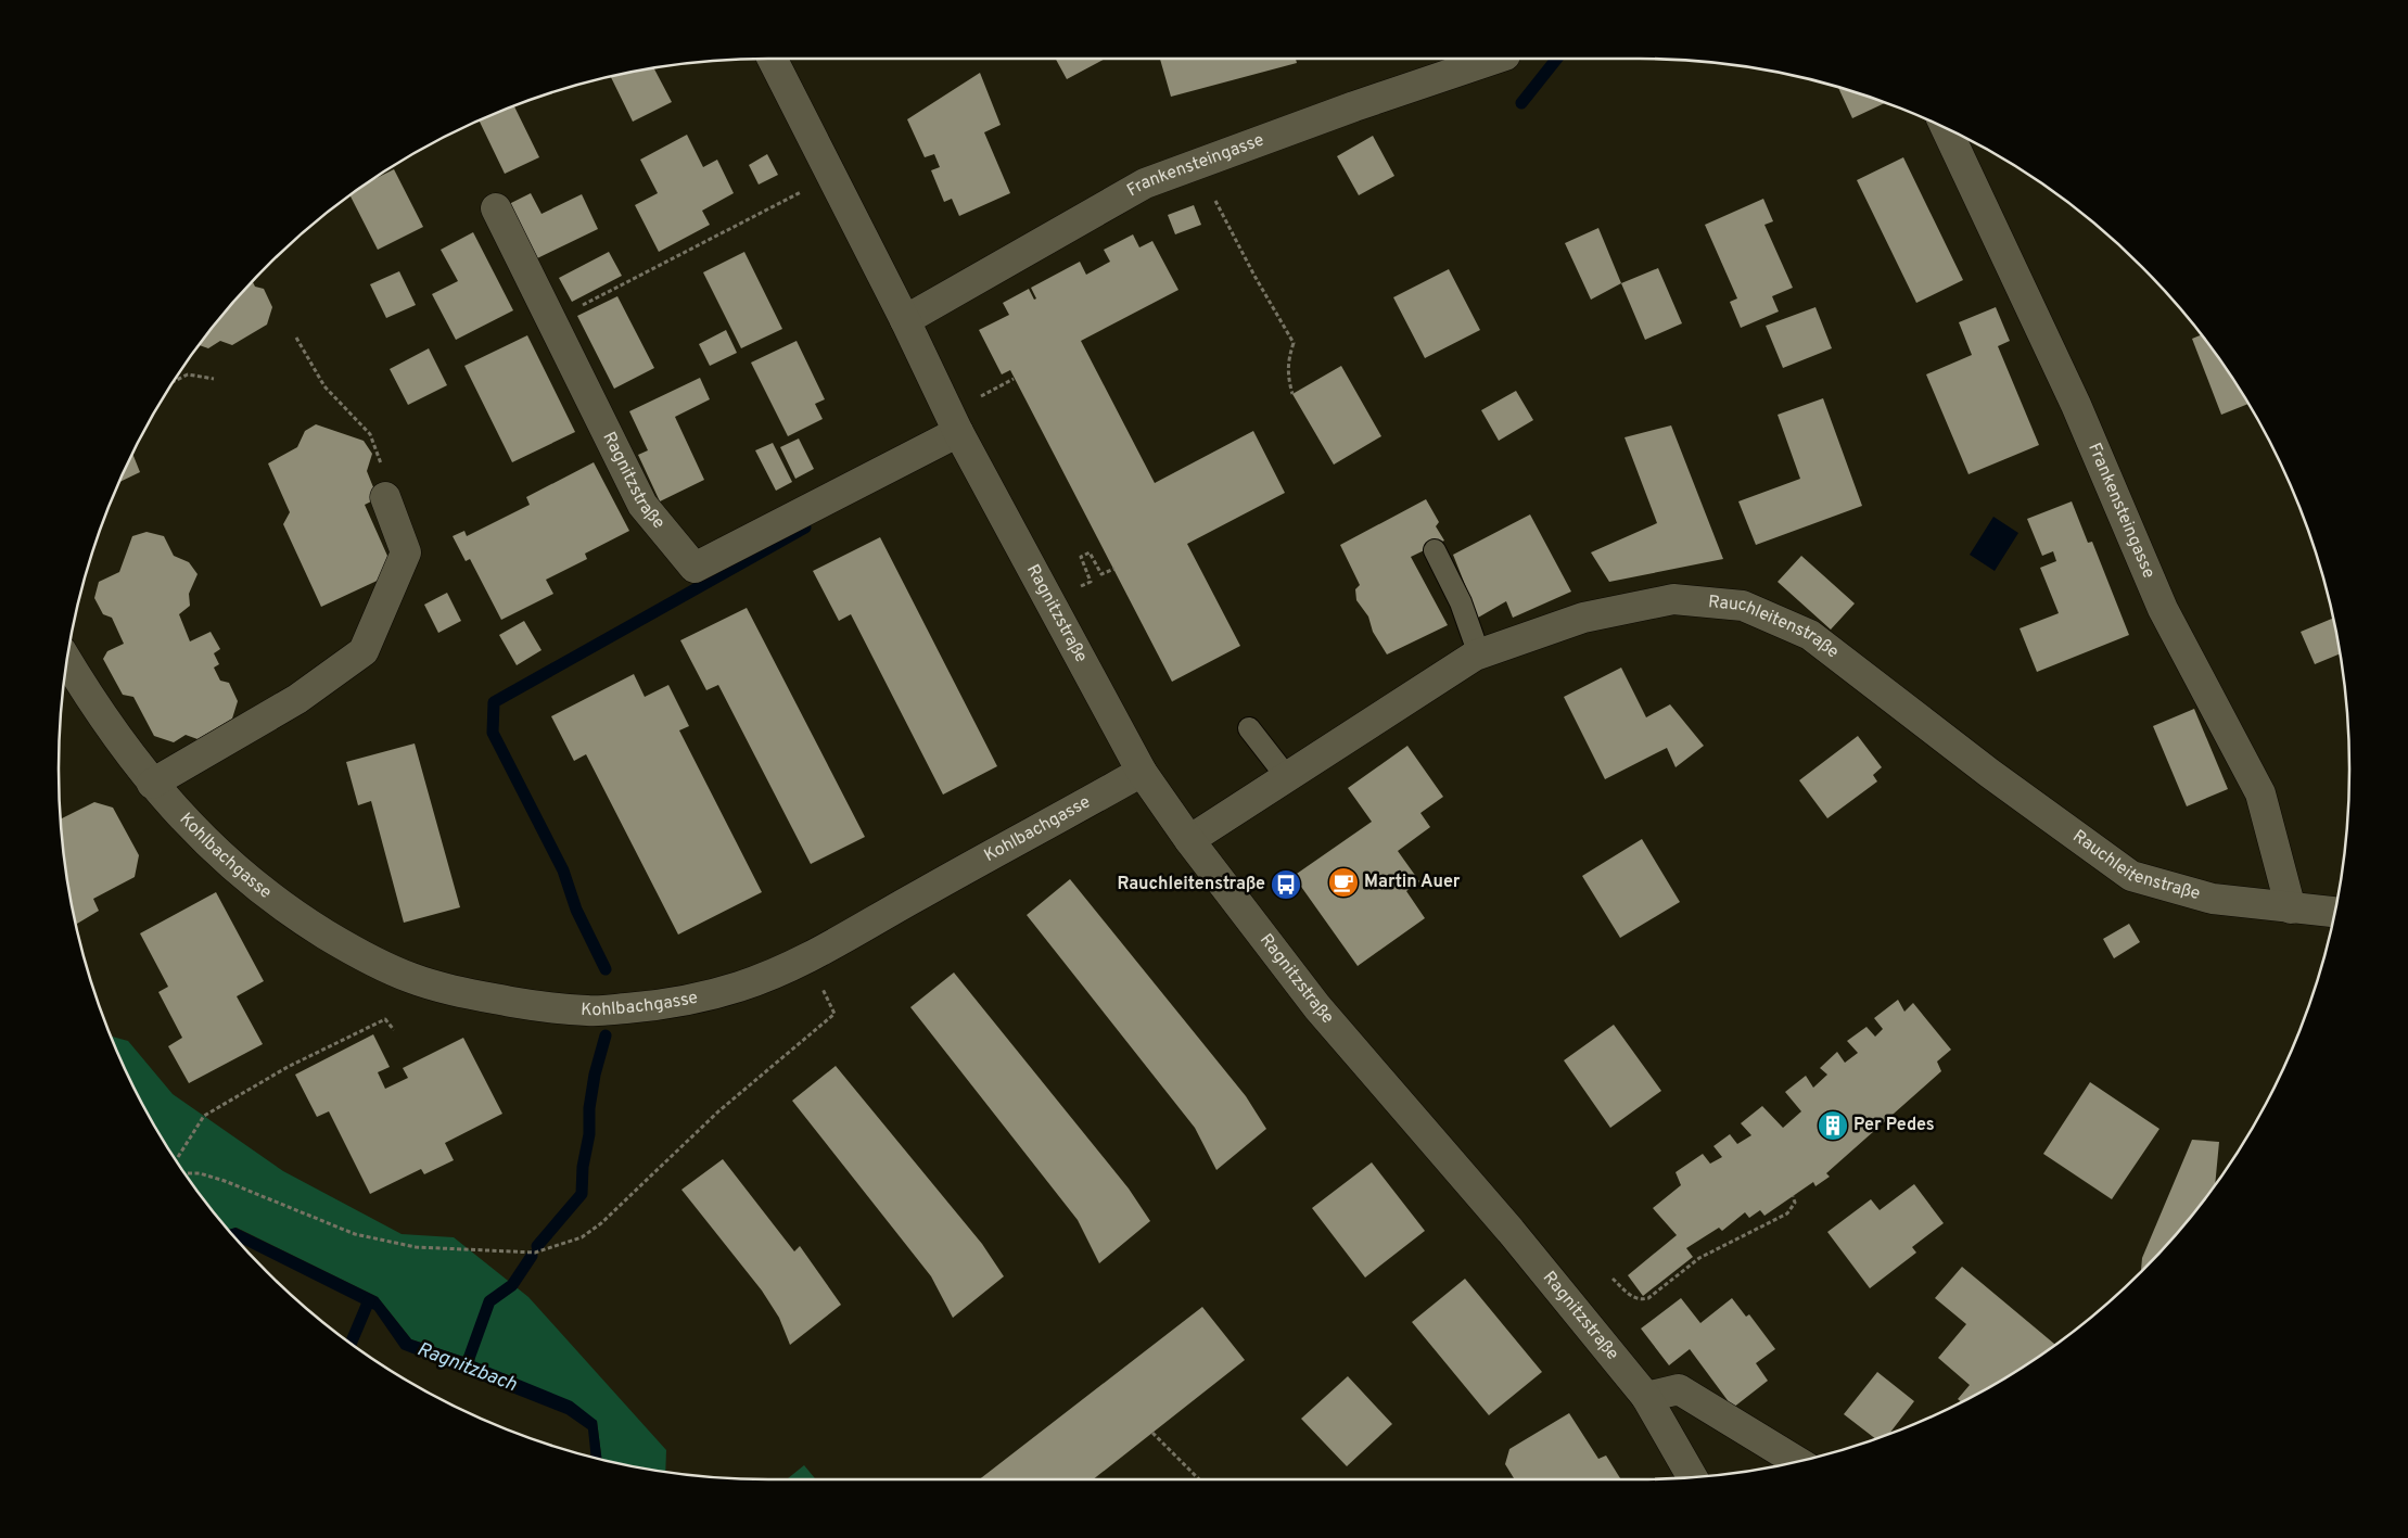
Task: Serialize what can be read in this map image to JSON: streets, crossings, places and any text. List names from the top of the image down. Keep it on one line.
{"streets":{"street":["Frankensteingasse","Ragnitzstraße","Rauchleitenstraße","Kohlbachgasse"]},"crossings":[["Frankensteingasse","Ragnitzstraße"],["Frankensteingasse","Rauchleitenstraße"],["Ragnitzstraße","Rauchleitenstraße"],["Ragnitzstraße","Kohlbachgasse"]],"water":["Ragnitzbach"],"places":{"cafe":["Martin Auer"],"bus stop":["Rauchleitenstraße"],"building":["Per Pedes"]}}
